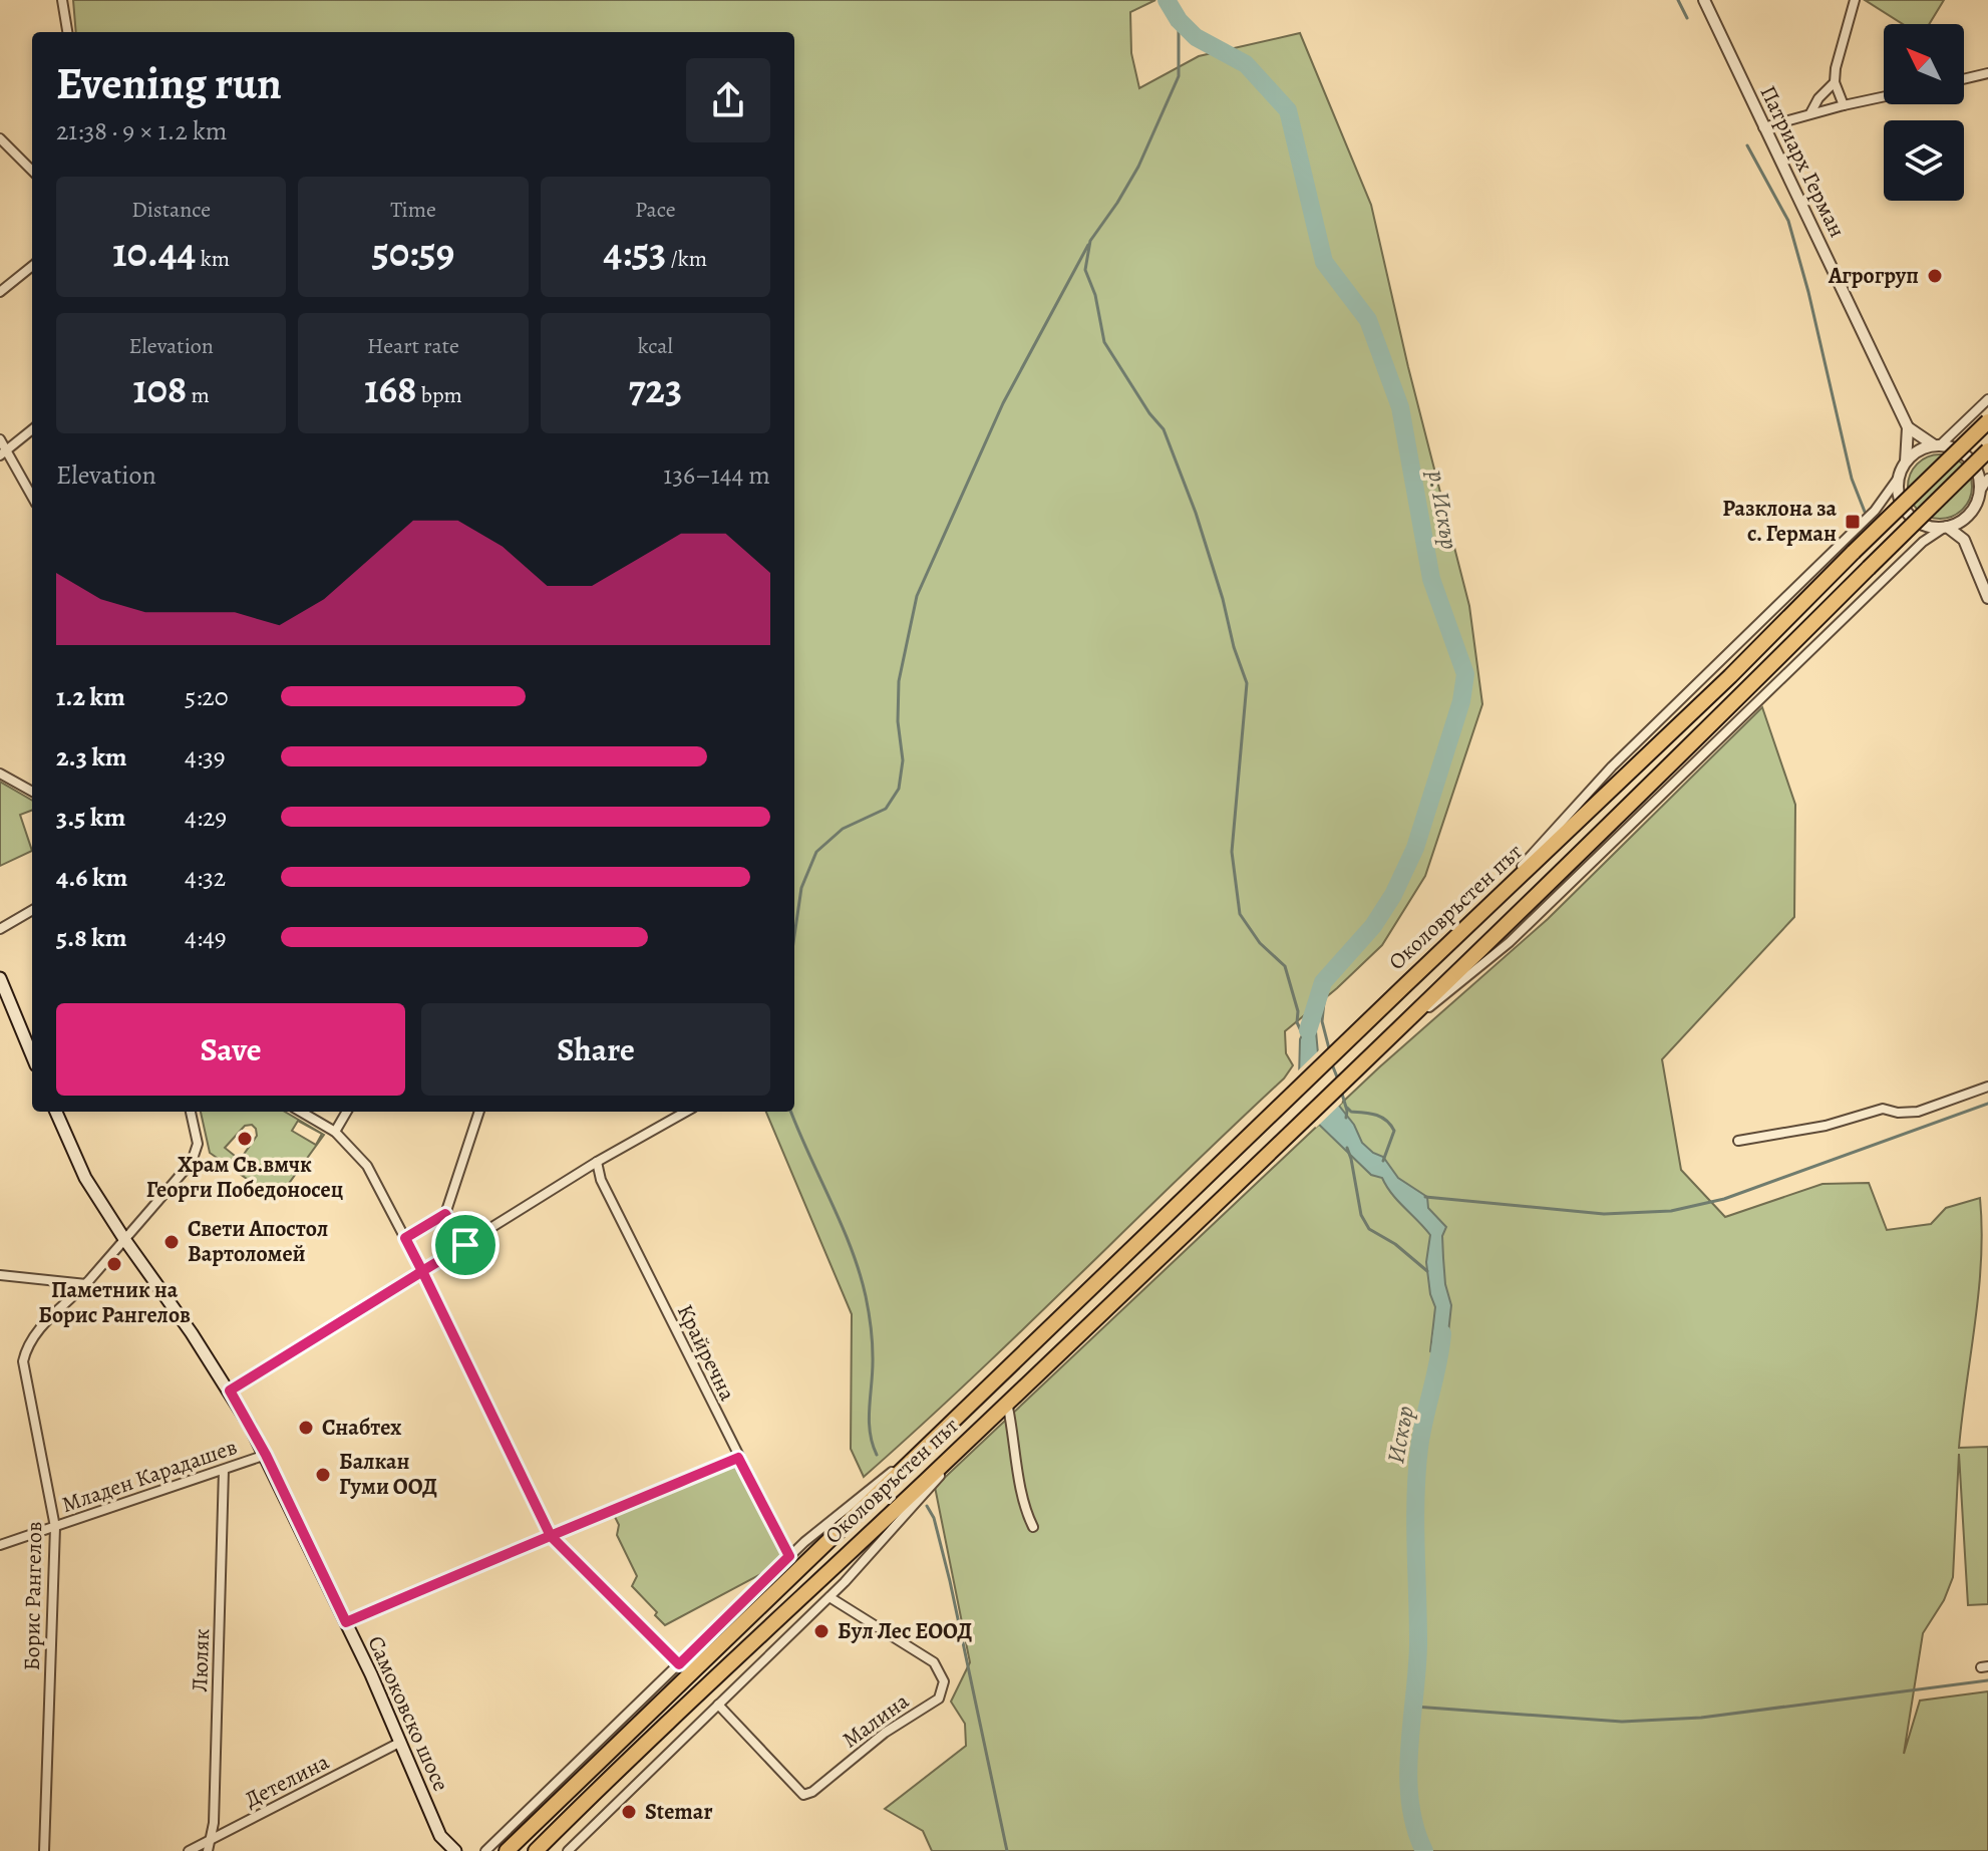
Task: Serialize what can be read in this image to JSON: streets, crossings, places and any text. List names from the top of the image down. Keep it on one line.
{"streets":{"highway":["Околовръстен път"],"main road":["Самоковско шосе"],"street":["Патриарх Герман","Крайречна","Младен Карадашев","Борис Рангелов","Люляк","Малина","Детелина"]},"crossings":[["Околовръстен път","Крайречна"],["Околовръстен път","Малина"],["Младен Карадашев","Борис Рангелов"],["Младен Карадашев","Люляк"],["Младен Карадашев","Самоковско шосе"],["Борис Рангелов","Самоковско шосе"],["Люляк","Детелина"],["Самоковско шосе","Детелина"]],"water":["р. Искър","Искър"],"places":{"other":["Агрогруп","Храм Св.вмчк Георги Победоносец","Свети Апостол Вартоломей","Паметник на Борис Рангелов","Снабтех","Балкан Гуми ООД","Бул Лес ЕООД","Stemar"],"transit":["Разклона за с. Герман"]},"north":"top left","page":{"heading":["Evening run","21:38 · 9 × 1.2 km"],"stats":[["Distance","10.44 km"],["Time","50:59"],["Pace","4:53 /km"],["Elevation","108 m"],["Heart rate","168 bpm"],["kcal","723"]],"chart":["Elevation","136–144 m"],"list":[{"name":"1.2 km","note":"5:20"},{"name":"2.3 km","note":"4:39"},{"name":"3.5 km","note":"4:29"},{"name":"4.6 km","note":"4:32"},{"name":"5.8 km","note":"4:49"}],"buttons":["Save","Share"]}}
